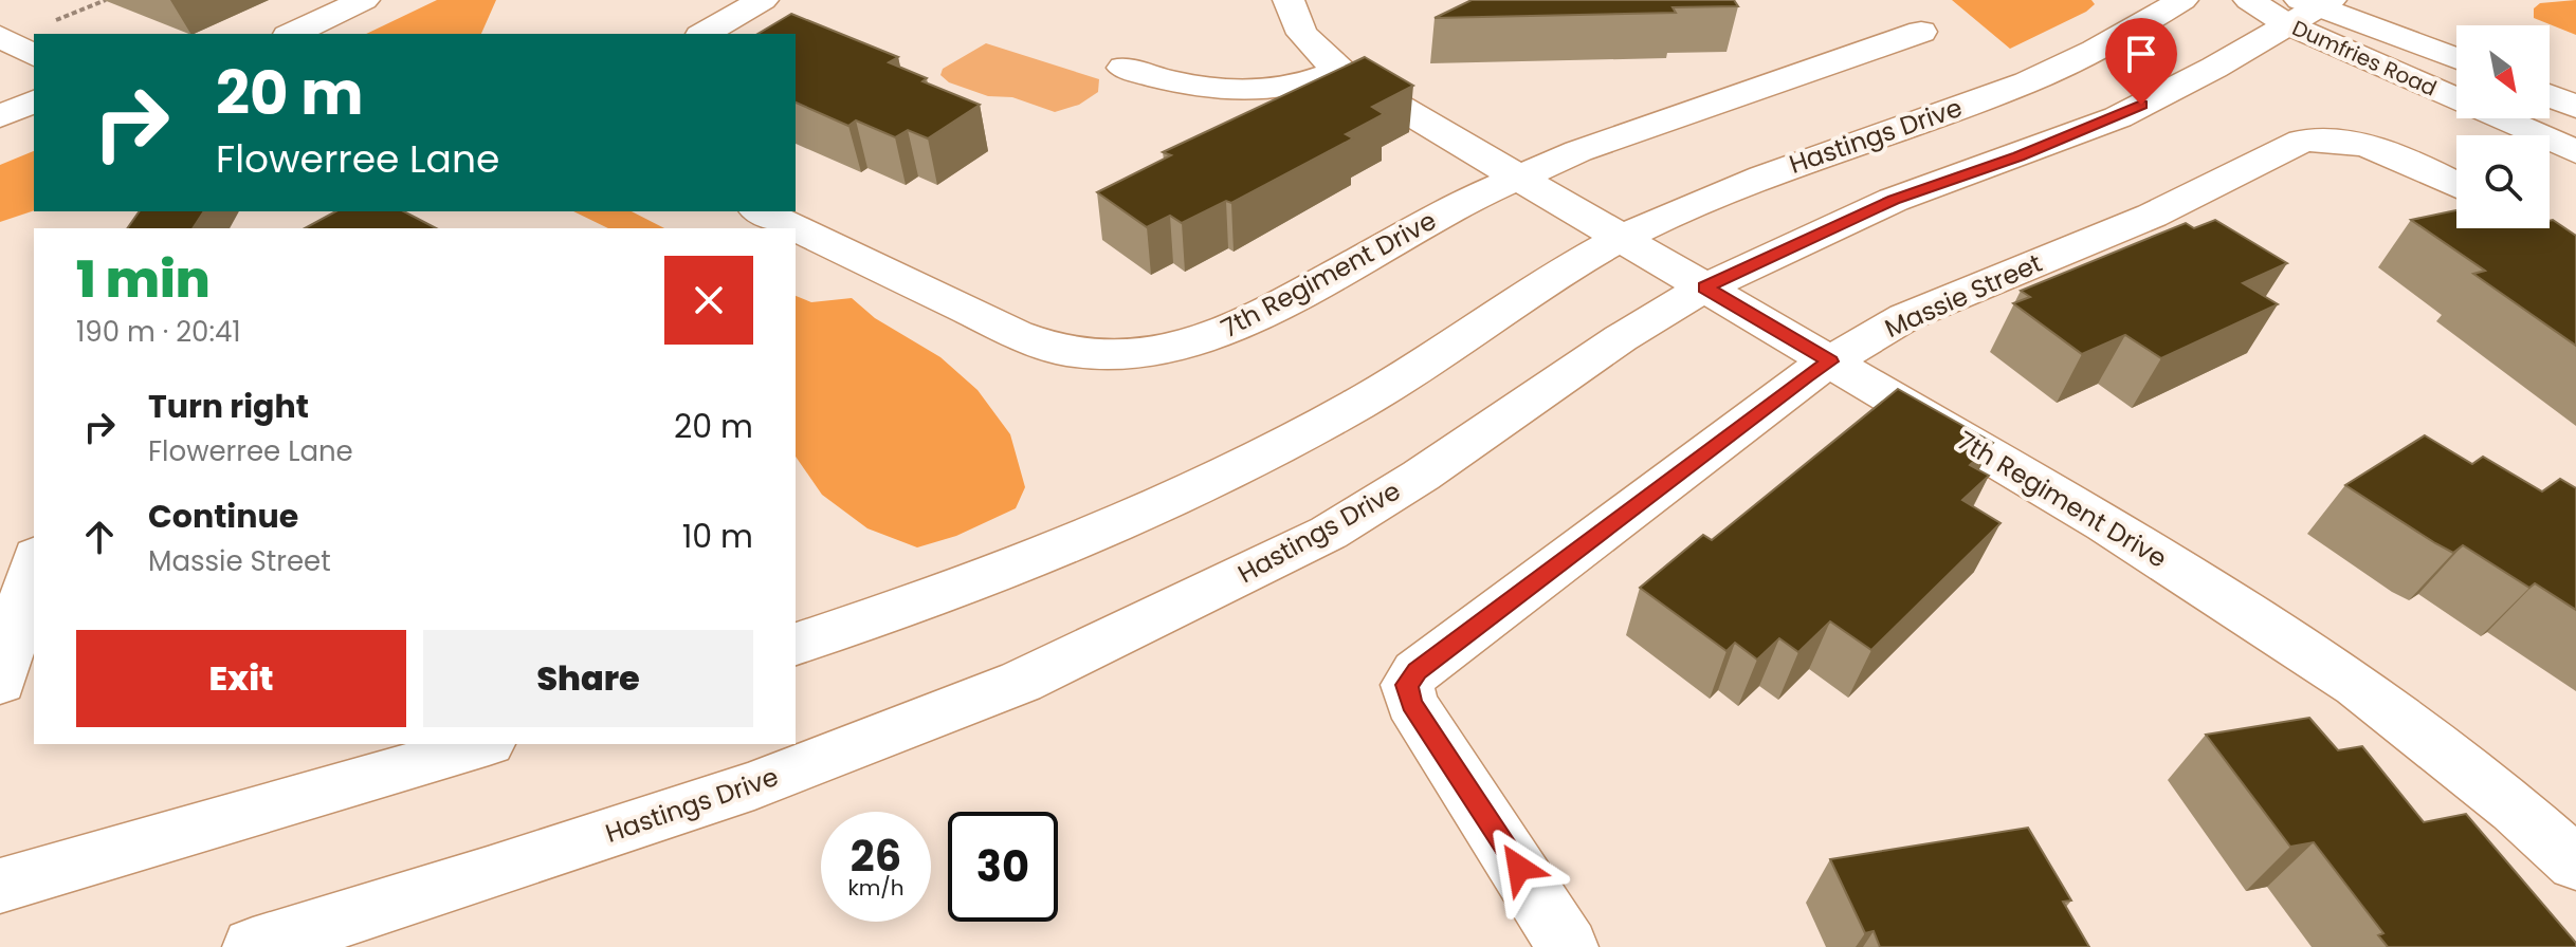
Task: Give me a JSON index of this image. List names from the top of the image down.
{
  "streets": {
    "street": [
      "Dumfries Road",
      "Hastings Drive",
      "7th Regiment Drive",
      "Massie Street"
    ]
  },
  "crossings": [
    ["Dumfries Road", "Hastings Drive"],
    ["Hastings Drive", "7th Regiment Drive"],
    ["7th Regiment Drive", "Massie Street"]
  ],
  "north": "bottom right",
  "page": {
    "turn": ["20 m", "Flowerree Lane"],
    "heading": ["1 min", "190 m · 20:41"],
    "list": [
      {
        "name": "Turn right",
        "note": "Flowerree Lane",
        "value": "20 m"
      },
      {
        "name": "Continue",
        "note": "Massie Street",
        "value": "10 m"
      }
    ],
    "buttons": ["Exit", "Share"],
    "speed": "26 km/h",
    "limit": "30"
  }
}
